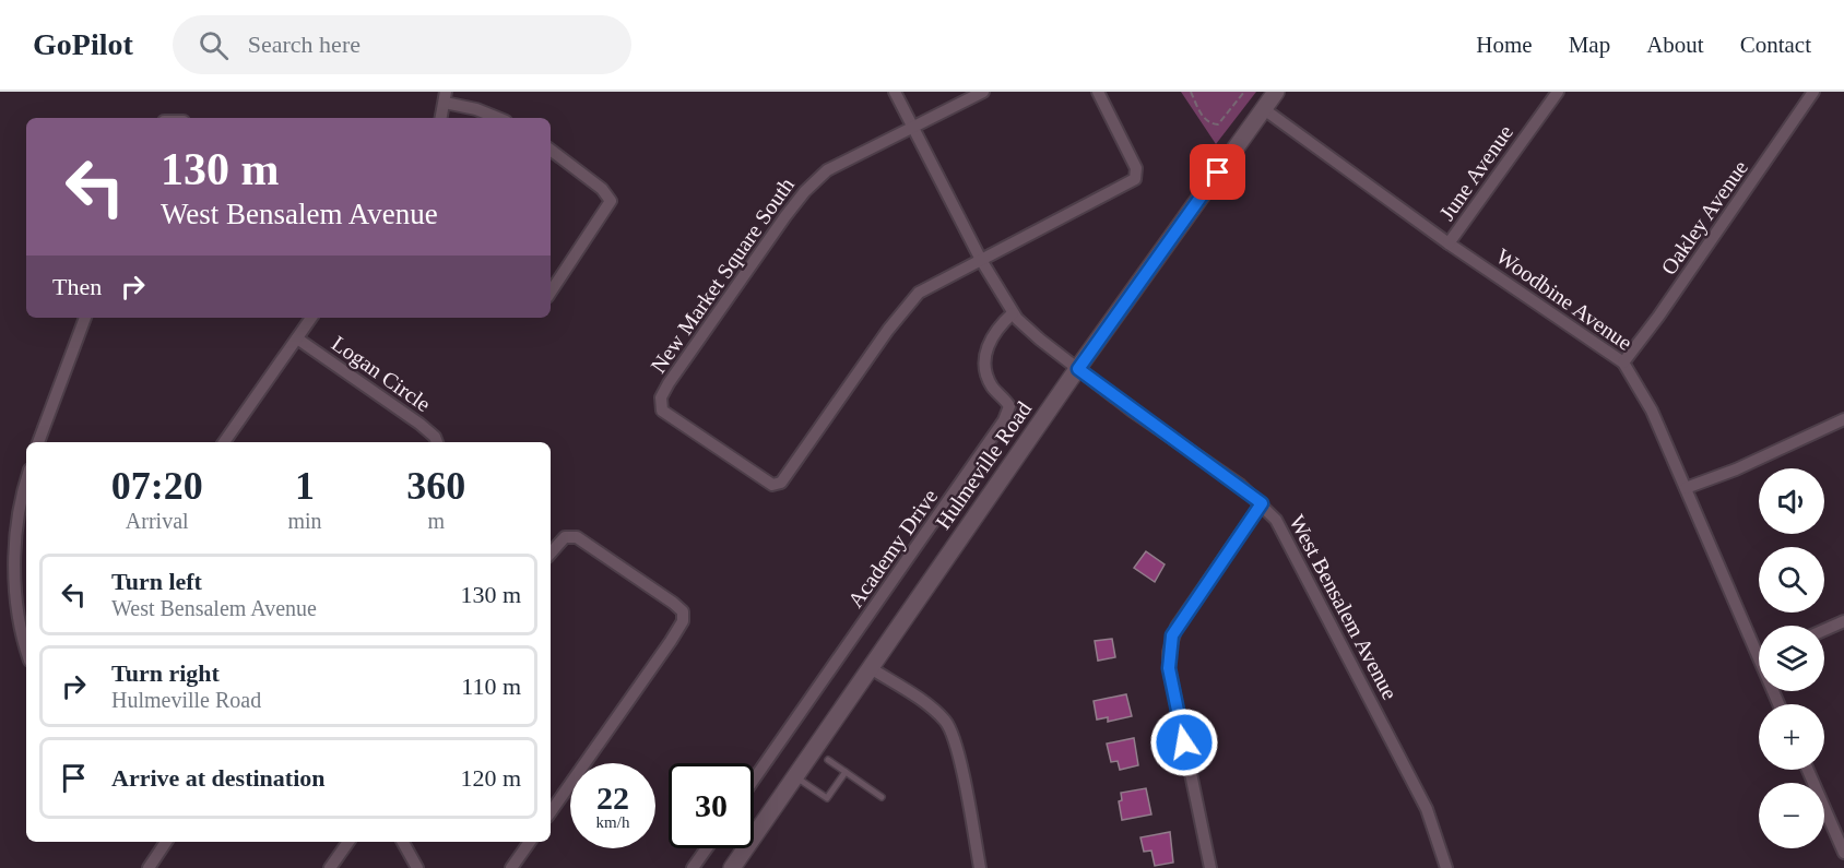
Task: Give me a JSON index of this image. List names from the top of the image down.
{
  "streets": {
    "main road": ["Hulmeville Road"],
    "street": [
      "June Avenue",
      "Oakley Avenue",
      "New Market Square South",
      "Woodbine Avenue",
      "Logan Circle",
      "Academy Drive",
      "West Bensalem Avenue"
    ]
  },
  "crossings": [
    ["June Avenue", "Woodbine Avenue"],
    ["Oakley Avenue", "Woodbine Avenue"],
    ["New Market Square South", "West Bensalem Avenue"],
    ["Woodbine Avenue", "Hulmeville Road"],
    ["Hulmeville Road", "West Bensalem Avenue"],
    ["Academy Drive", "West Bensalem Avenue"]
  ],
  "page": {
    "header": "GoPilot",
    "search": "Search here",
    "nav": [
      "Home",
      "Map",
      "About",
      "Contact"
    ],
    "turn": ["130 m", "West Bensalem Avenue"],
    "then": "Then",
    "eta": [
      "07:20",
      "Arrival",
      "1",
      "min",
      "360",
      "m"
    ],
    "map_buttons": ["+", "−"],
    "list": [
      {
        "name": "Turn left",
        "note": "West Bensalem Avenue",
        "value": "130 m"
      },
      {
        "name": "Turn right",
        "note": "Hulmeville Road",
        "value": "110 m"
      },
      {
        "name": "Arrive at destination",
        "value": "120 m"
      }
    ],
    "speed": "22 km/h",
    "limit": "30"
  }
}
